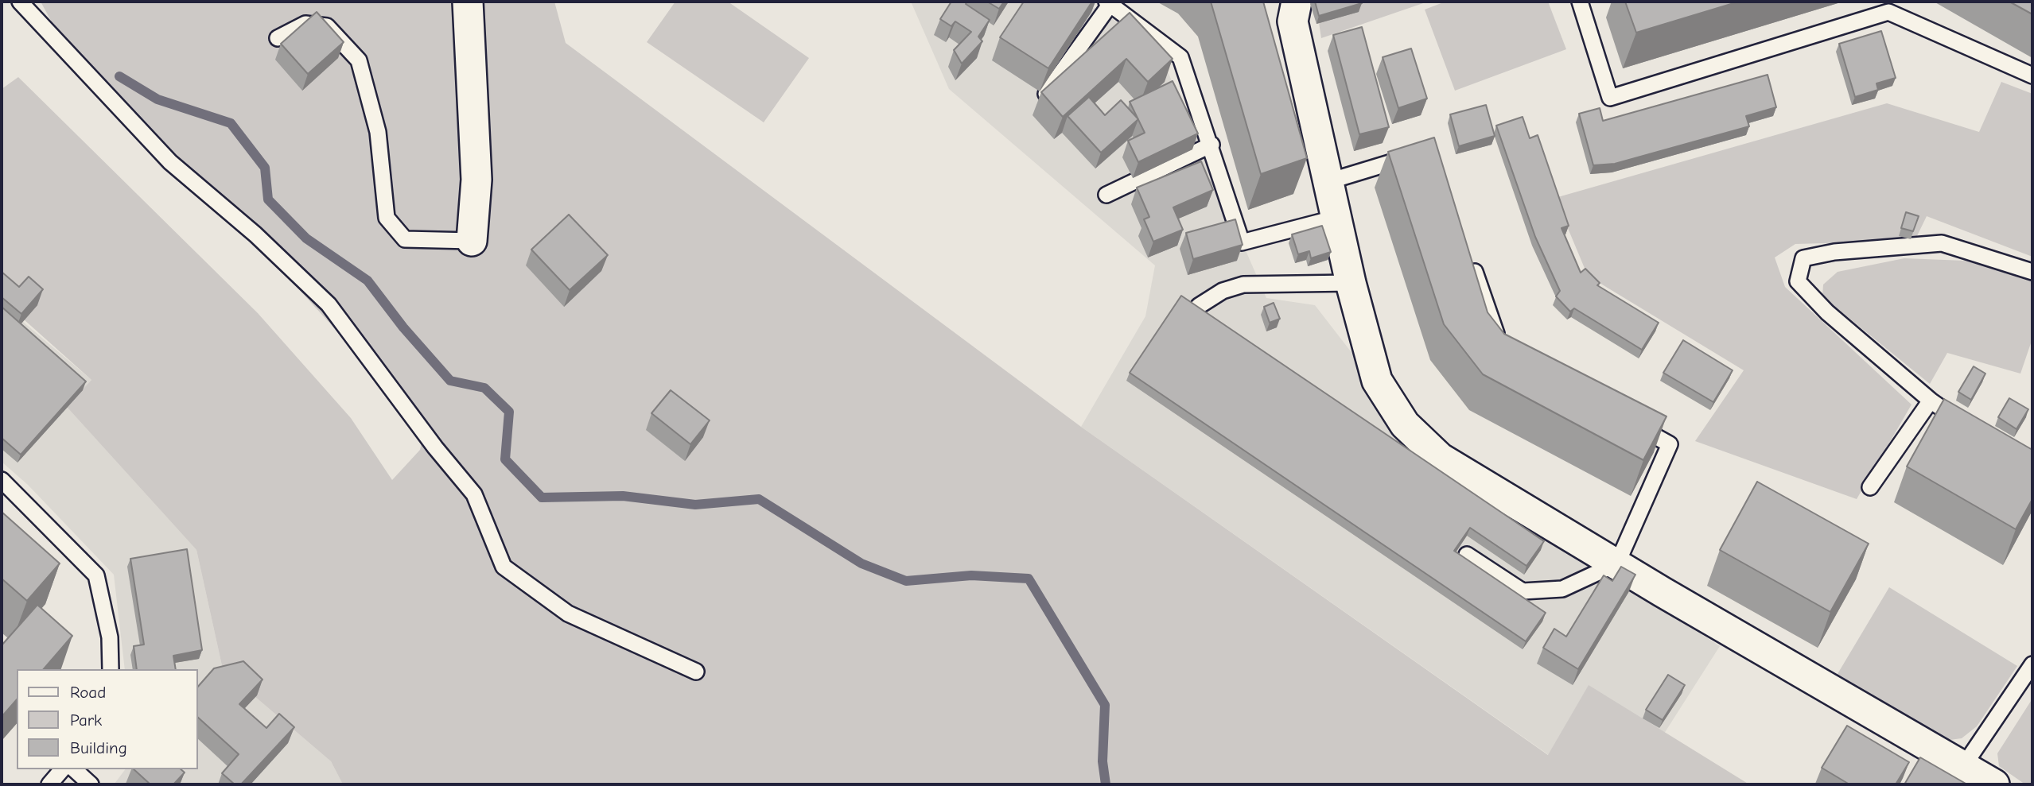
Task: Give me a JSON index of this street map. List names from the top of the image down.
{
  "legend": ["Road", "Park", "Building"]
}
